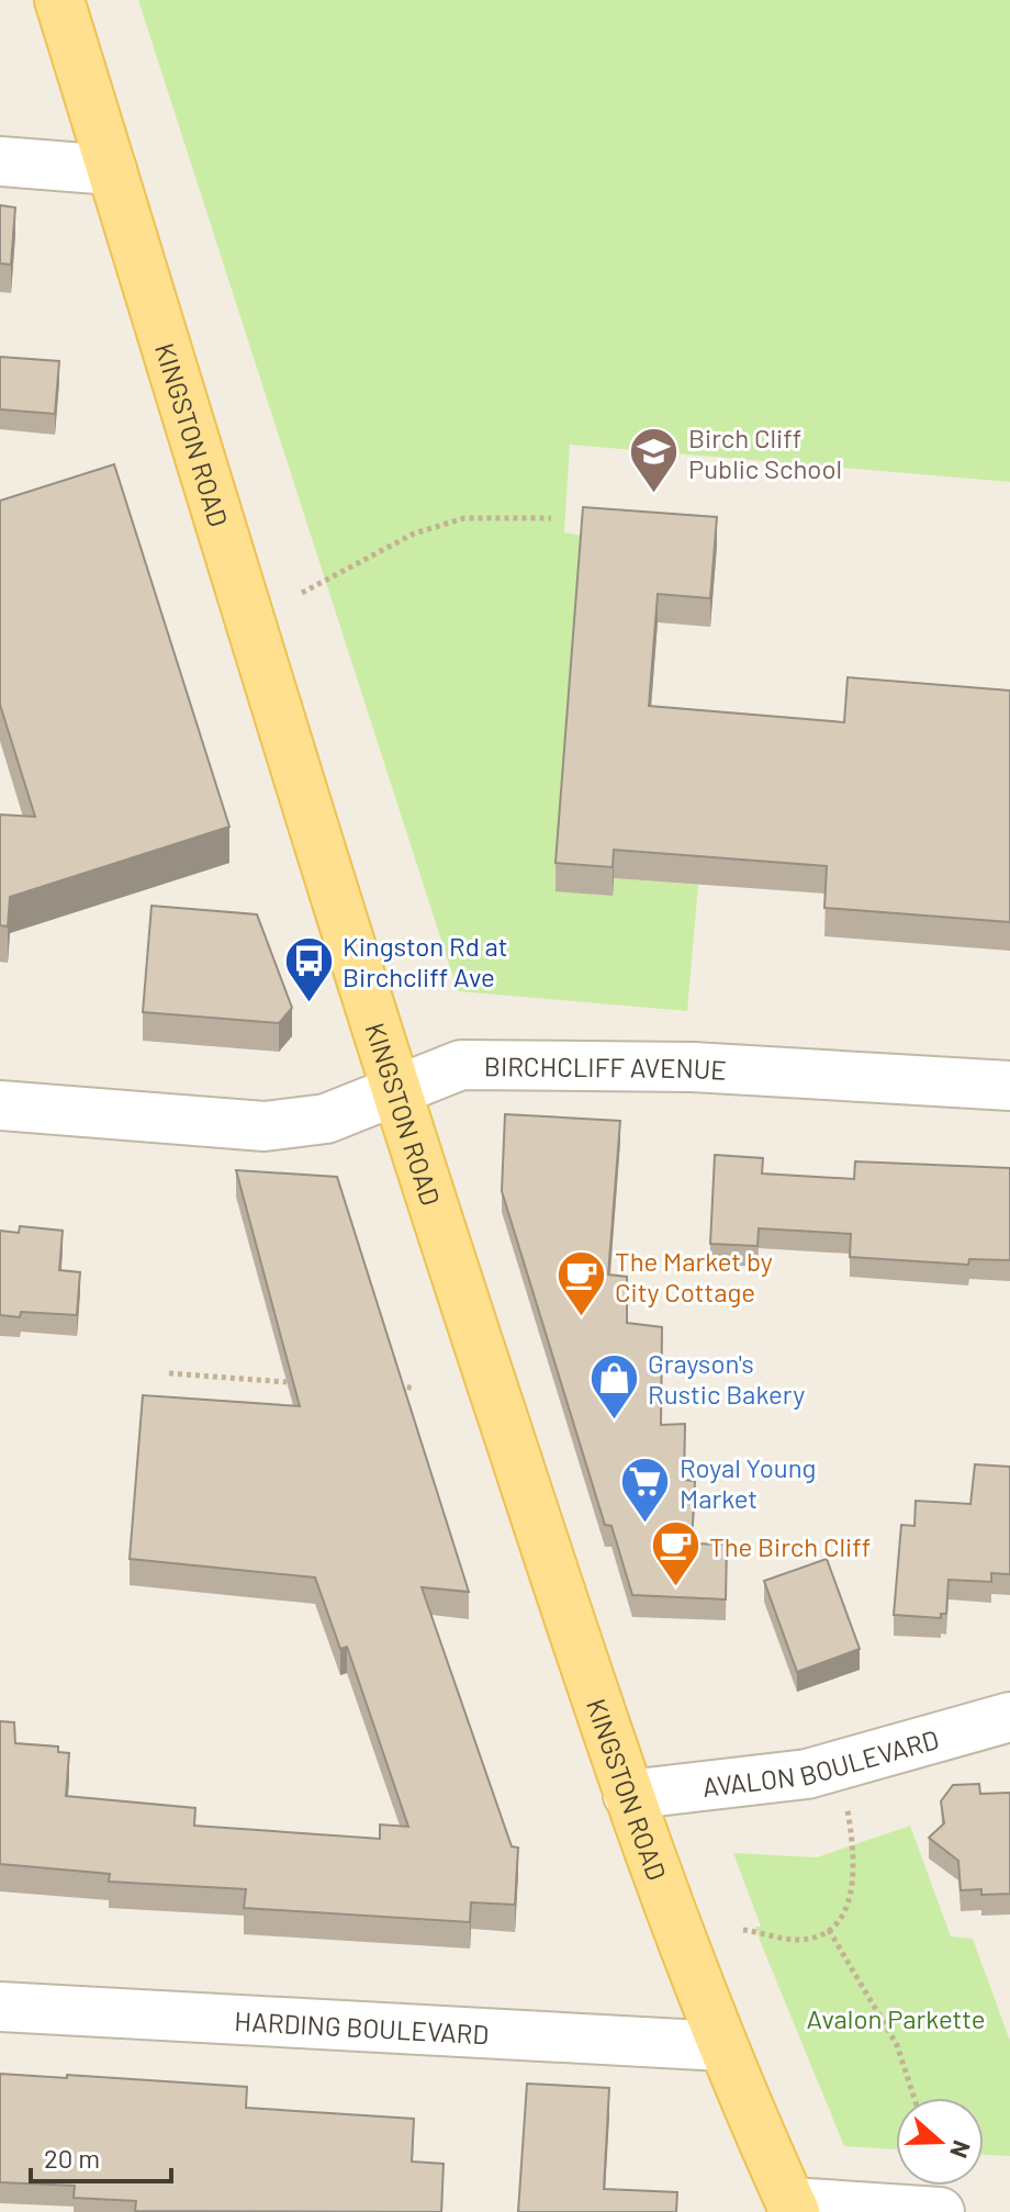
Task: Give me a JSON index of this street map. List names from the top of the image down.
{
  "streets": {
    "main road": ["KINGSTON ROAD"],
    "street": ["BIRCHCLIFF AVENUE", "AVALON BOULEVARD", "HARDING BOULEVARD"]
  },
  "crossings": [
    ["KINGSTON ROAD", "BIRCHCLIFF AVENUE"],
    ["KINGSTON ROAD", "AVALON BOULEVARD"],
    ["KINGSTON ROAD", "HARDING BOULEVARD"]
  ],
  "parks": ["Avalon Parkette"],
  "places": {
    "school or university": ["Birch Cliff Public School"],
    "bus stop": ["Kingston Rd at Birchcliff Ave"],
    "cafe": ["The Market by City Cottage", "The Birch Cliff"],
    "shop": ["Grayson's Rustic Bakery"],
    "supermarket": ["Royal Young Market"]
  },
  "scale_bar": "20 m",
  "north": "right"
}
